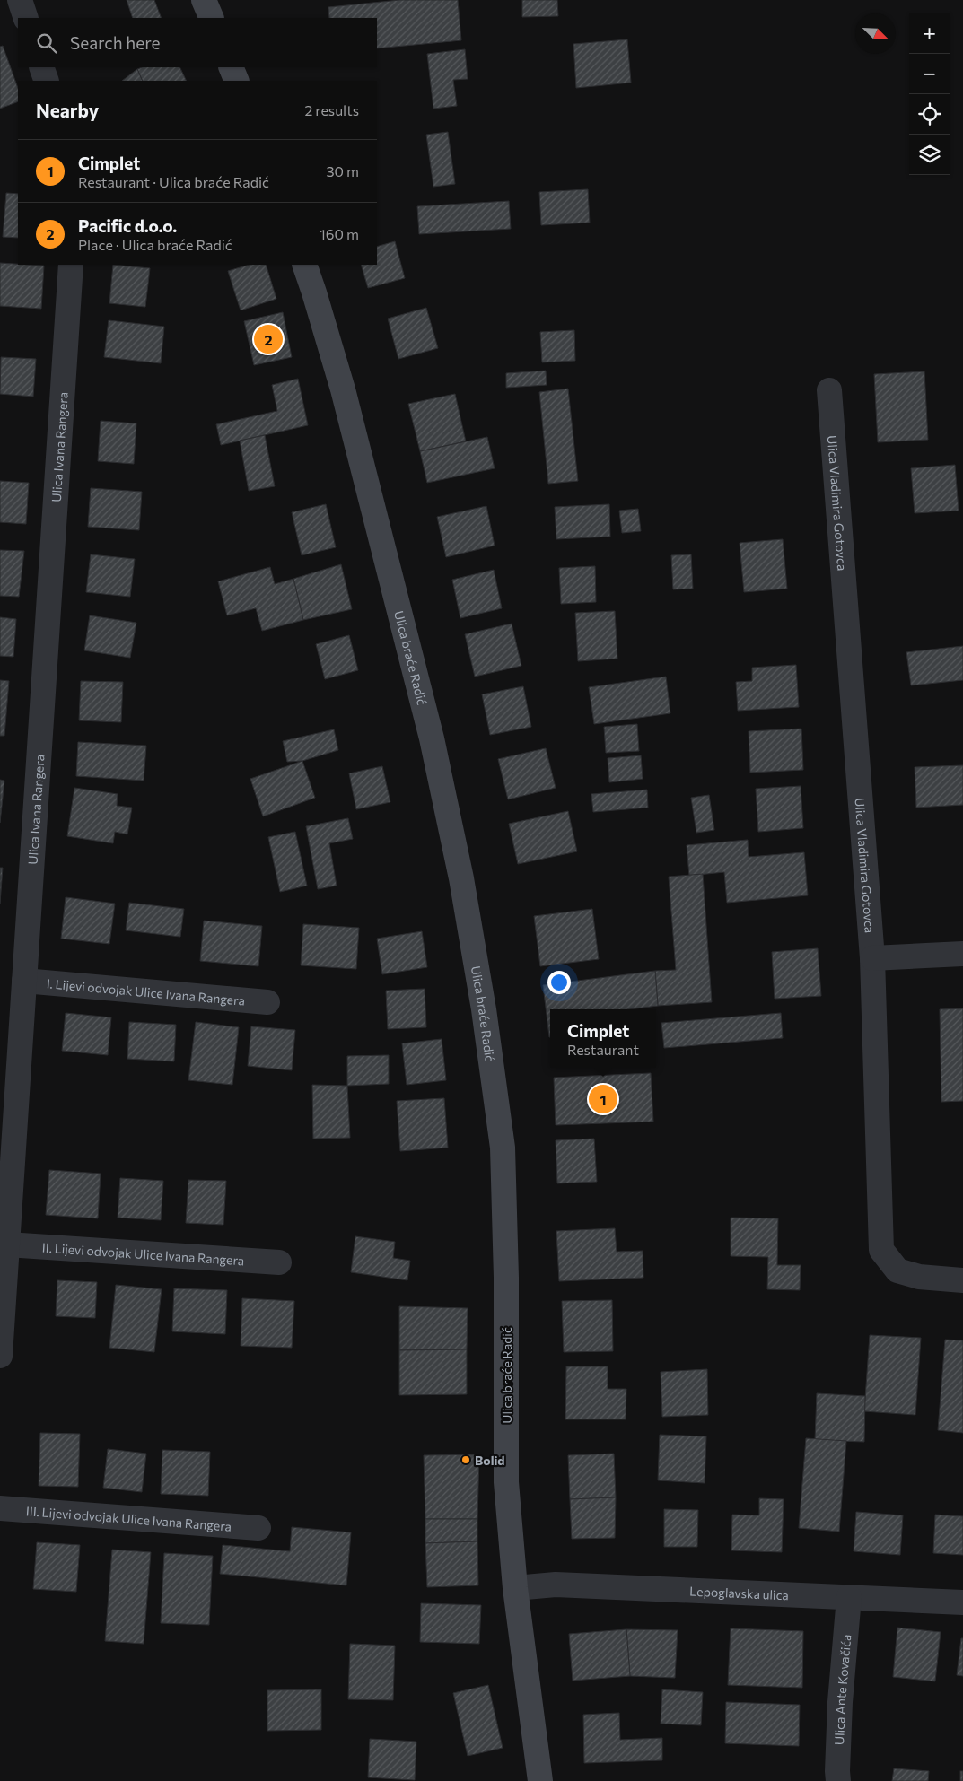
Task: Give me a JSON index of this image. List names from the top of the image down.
{
  "streets": {
    "main road": ["Ulica braće Radić"],
    "street": [
      "Ulica Ivana Rangera",
      "Ulica Vladimira Gotovca",
      "I. Lijevi odvojak Ulice Ivana Rangera",
      "II. Lijevi odvojak Ulice Ivana Rangera",
      "III. Lijevi odvojak Ulice Ivana Rangera",
      "Lepoglavska ulica",
      "Ulica Ante Kovačića"
    ]
  },
  "crossings": [
    ["Ulica Ivana Rangera", "I. Lijevi odvojak Ulice Ivana Rangera"],
    ["Ulica Ivana Rangera", "II. Lijevi odvojak Ulice Ivana Rangera"],
    ["Ulica braće Radić", "Lepoglavska ulica"],
    ["Lepoglavska ulica", "Ulica Ante Kovačića"]
  ],
  "places": ["Bolid"],
  "north": "bottom right",
  "page": {
    "map_buttons": ["+", "−"],
    "search": "Search here",
    "heading": ["Nearby", "2 results"],
    "list": [
      {
        "mark": "1",
        "name": "Cimplet",
        "note": "Restaurant · Ulica braće Radić",
        "value": "30 m"
      },
      {
        "mark": "2",
        "name": "Pacific d.o.o.",
        "note": "Place · Ulica braće Radić",
        "value": "160 m"
      }
    ],
    "pins": ["2", "1"],
    "popup": ["Cimplet", "Restaurant"]
  }
}
